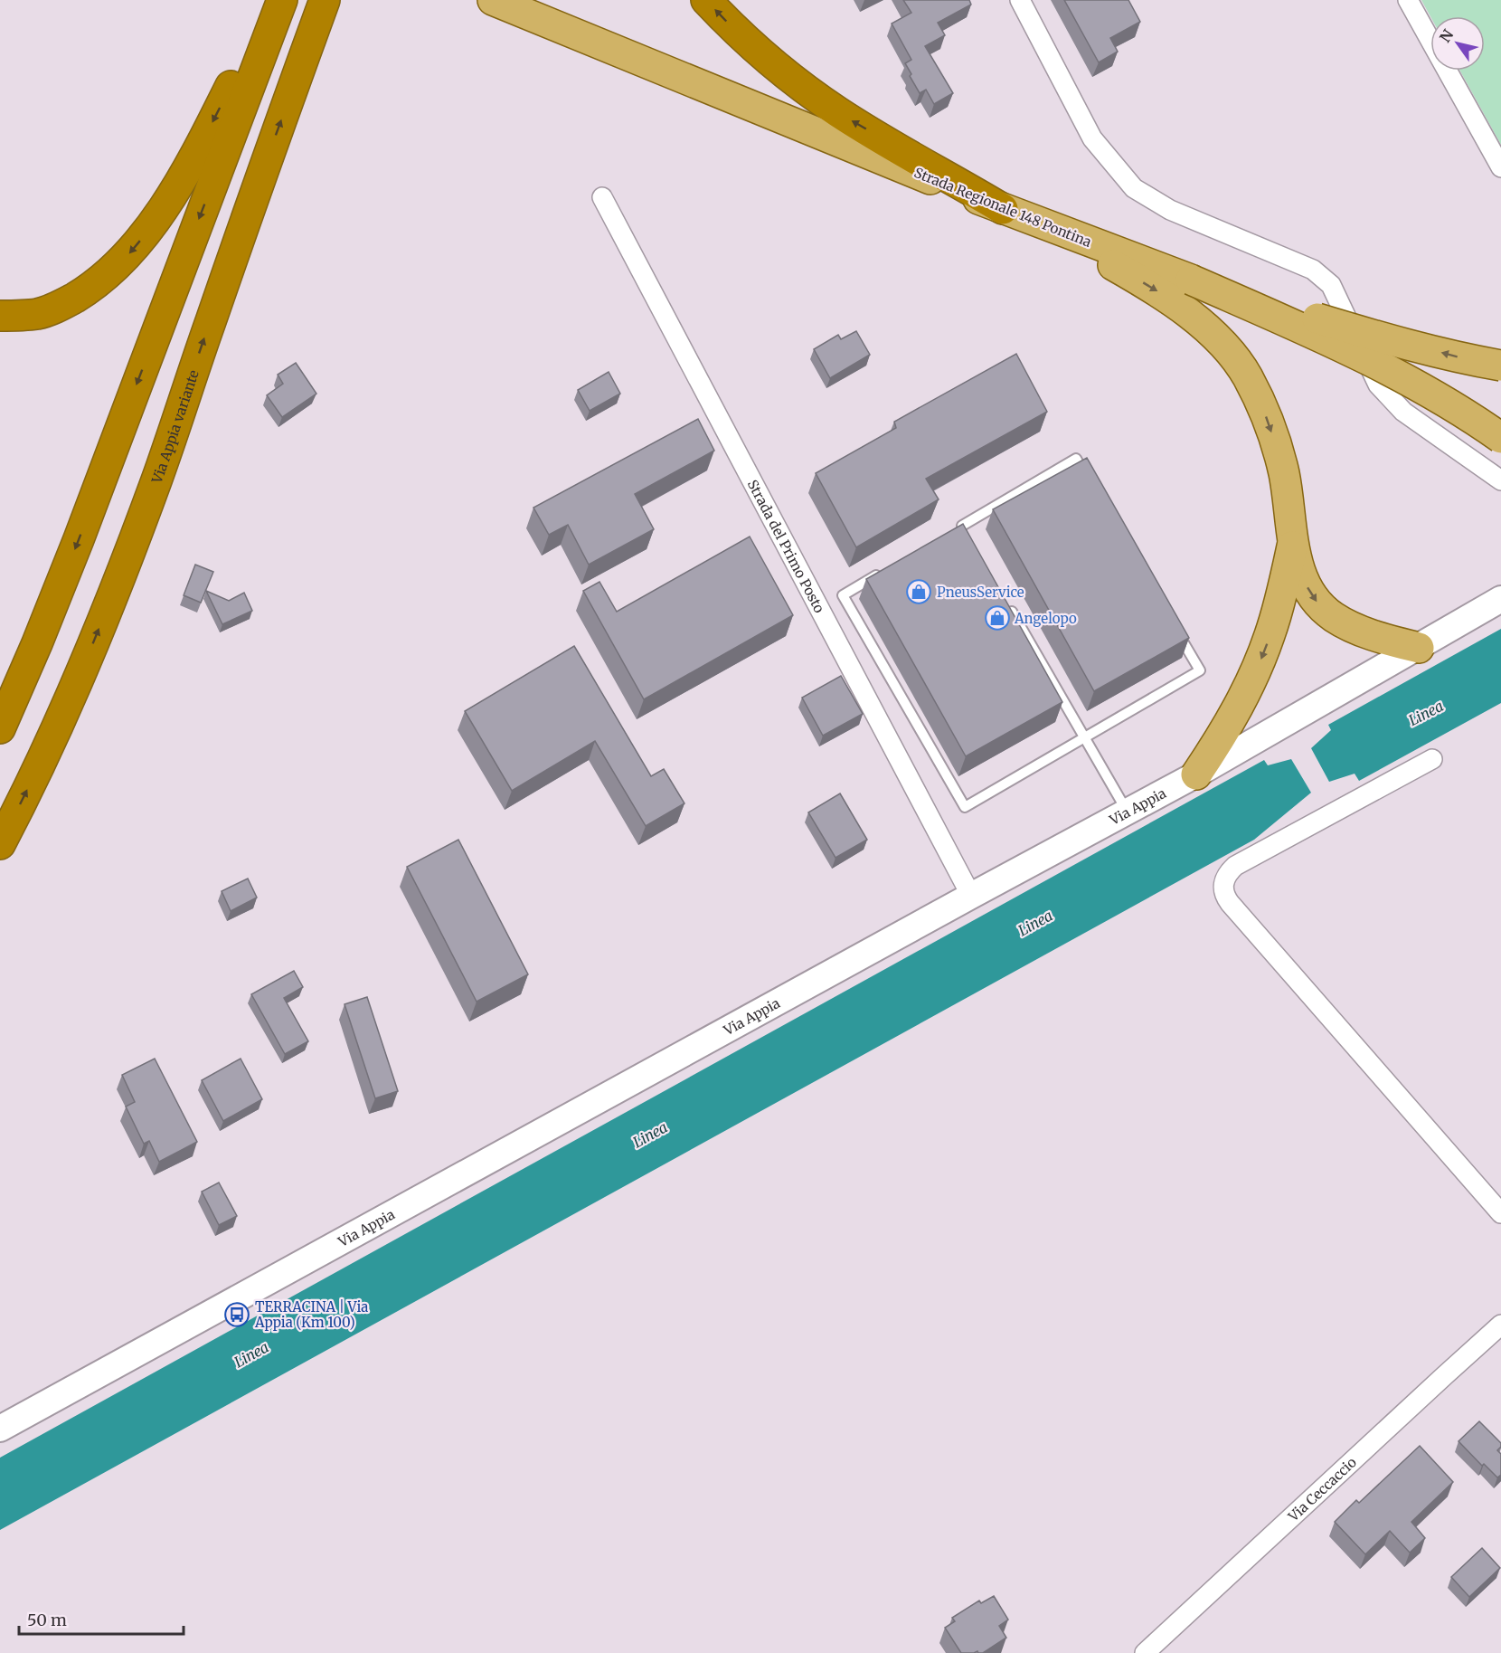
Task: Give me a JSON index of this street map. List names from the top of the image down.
{
  "streets": {
    "highway": ["Via Appia variante"],
    "main road": ["Strada Regionale 148 Pontina", "Via Appia"],
    "street": ["Strada del Primo Posto", "Via Ceccaccio"]
  },
  "crossings": [
    ["Strada del Primo Posto", "Via Appia"]
  ],
  "water": ["Linea"],
  "places": {
    "shop": ["PneusService", "Angelopo"],
    "bus stop": ["TERRACINA | Via Appia (Km 100)"]
  },
  "scale_bar": "50 m",
  "north": "top left"
}
